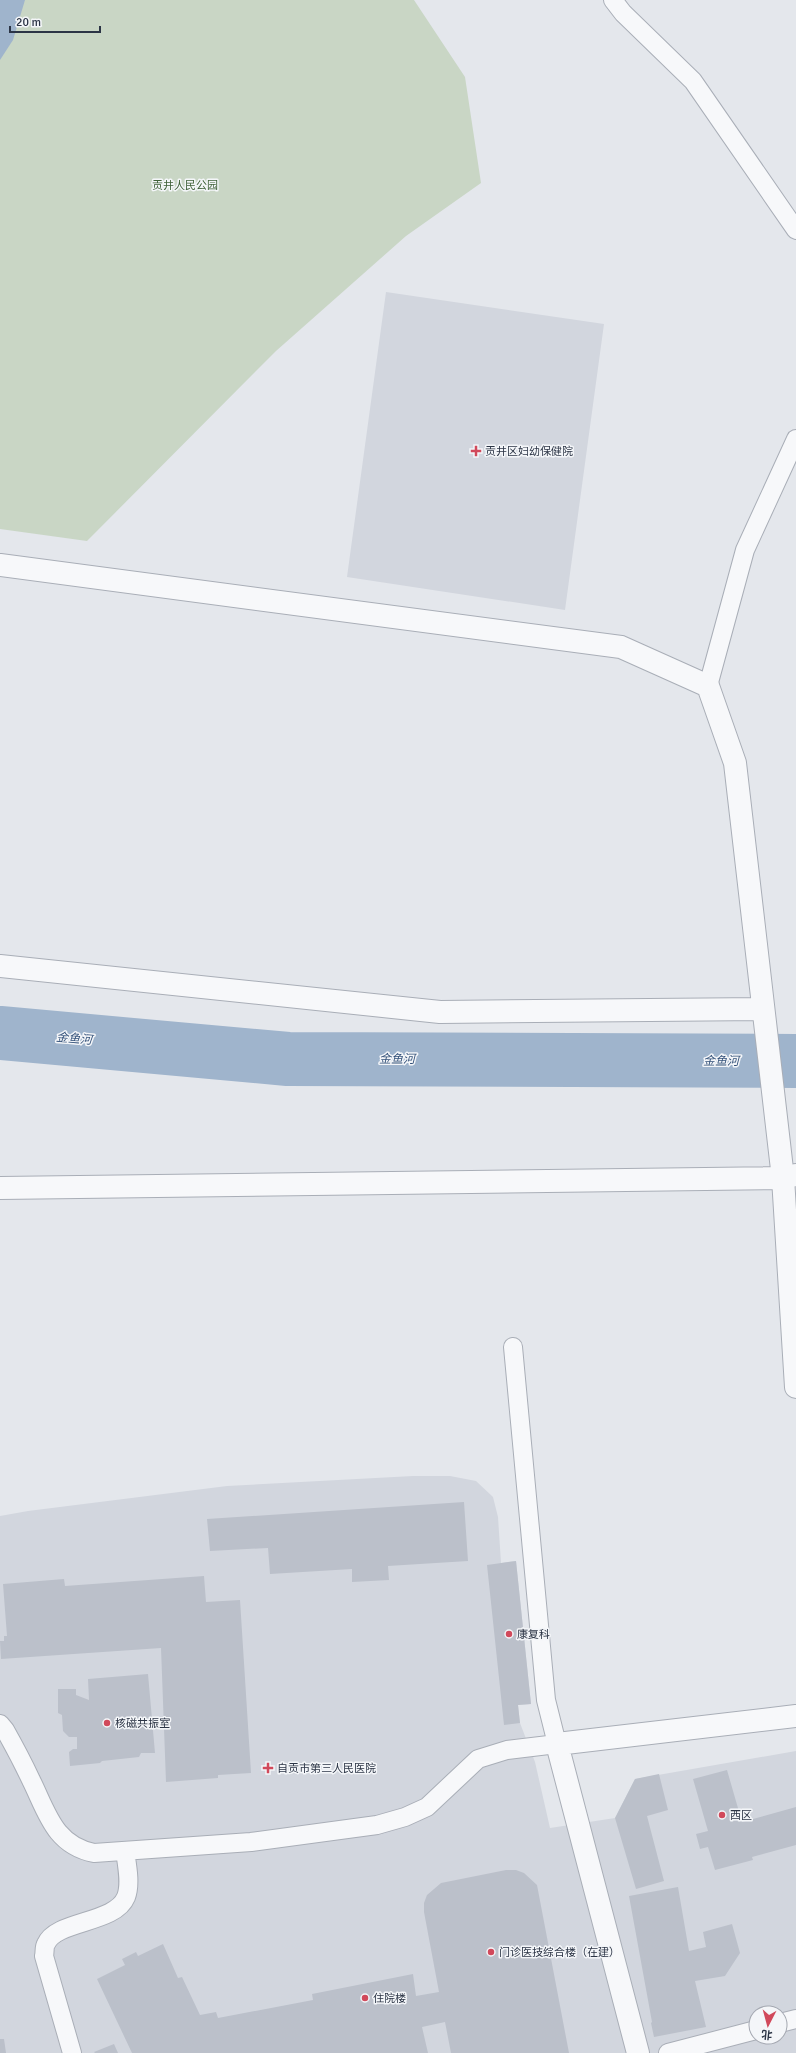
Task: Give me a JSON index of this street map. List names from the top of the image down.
{
  "water": ["金鱼河"],
  "parks": ["贡井人民公园"],
  "places": {
    "health": ["贡井区妇幼保健院", "自贡市第三人民医院"],
    "other": [
      "康复科",
      "核磁共振室",
      "西区",
      "门诊医技综合楼（在建）",
      "住院楼"
    ]
  },
  "scale_bar": "20 m",
  "north": "bottom"
}
